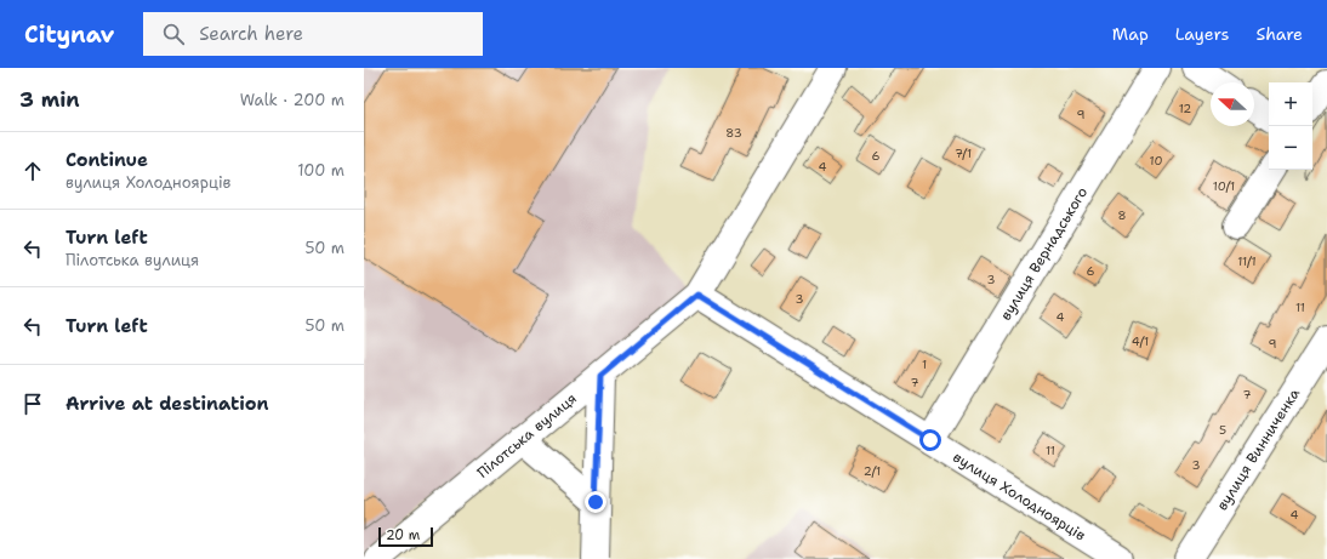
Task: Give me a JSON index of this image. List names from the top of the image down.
{
  "streets": {
    "street": [
      "вулиця Вернадського",
      "Пілотська вулиця",
      "вулиця Винниченка",
      "вулиця Холодноярців"
    ]
  },
  "crossings": [
    ["вулиця Вернадського", "вулиця Холодноярців"],
    ["Пілотська вулиця", "вулиця Холодноярців"]
  ],
  "house_numbers": [
    "12",
    "9",
    "83",
    "7/1",
    "6",
    "10",
    "4",
    "10/1",
    "8",
    "11/1",
    "6",
    "3",
    "3",
    "11",
    "4",
    "4/1",
    "9",
    "1",
    "7",
    "7",
    "5",
    "11",
    "3",
    "2/1",
    "4"
  ],
  "scale_bar": "20 m",
  "north": "left",
  "page": {
    "header": "Citynav",
    "search": "Search here",
    "nav": ["Map", "Layers", "Share"],
    "heading": ["3 min", "Walk · 200 m"],
    "map_buttons": ["+", "−"],
    "list": [
      ["Continue", "вулиця Холодноярців", "100 m"],
      ["Turn left", "Пілотська вулиця", "50 m"],
      ["Turn left", "50 m"],
      "Arrive at destination"
    ],
    "scale": "20 m"
  }
}
